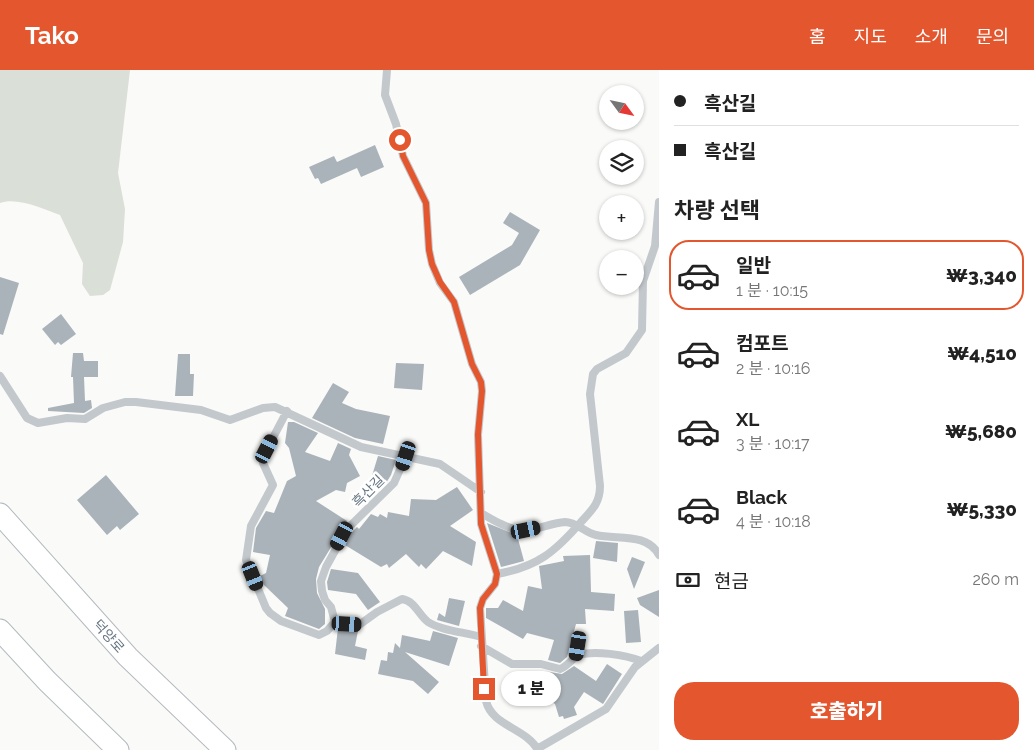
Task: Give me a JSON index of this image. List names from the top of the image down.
{
  "streets": {
    "main road": ["덕양로"],
    "lane": ["흑산길"]
  },
  "north": "bottom right",
  "page": {
    "header": "Tako",
    "nav": [
      "홈",
      "지도",
      "소개",
      "문의"
    ],
    "banner": ["흑산길", "흑산길"],
    "map_buttons": ["+", "−"],
    "heading": "차량 선택",
    "list": [
      {
        "name": "일반",
        "note": "1 분 · 10:15",
        "value": "₩3,340"
      },
      {
        "name": "컴포트",
        "note": "2 분 · 10:16",
        "value": "₩4,510"
      },
      {
        "name": "XL",
        "note": "3 분 · 10:17",
        "value": "₩5,680"
      },
      {
        "name": "Black",
        "note": "4 분 · 10:18",
        "value": "₩5,330"
      }
    ],
    "pay": ["현금", "260 m"],
    "bubble": "1 분",
    "buttons": "호출하기"
  }
}
